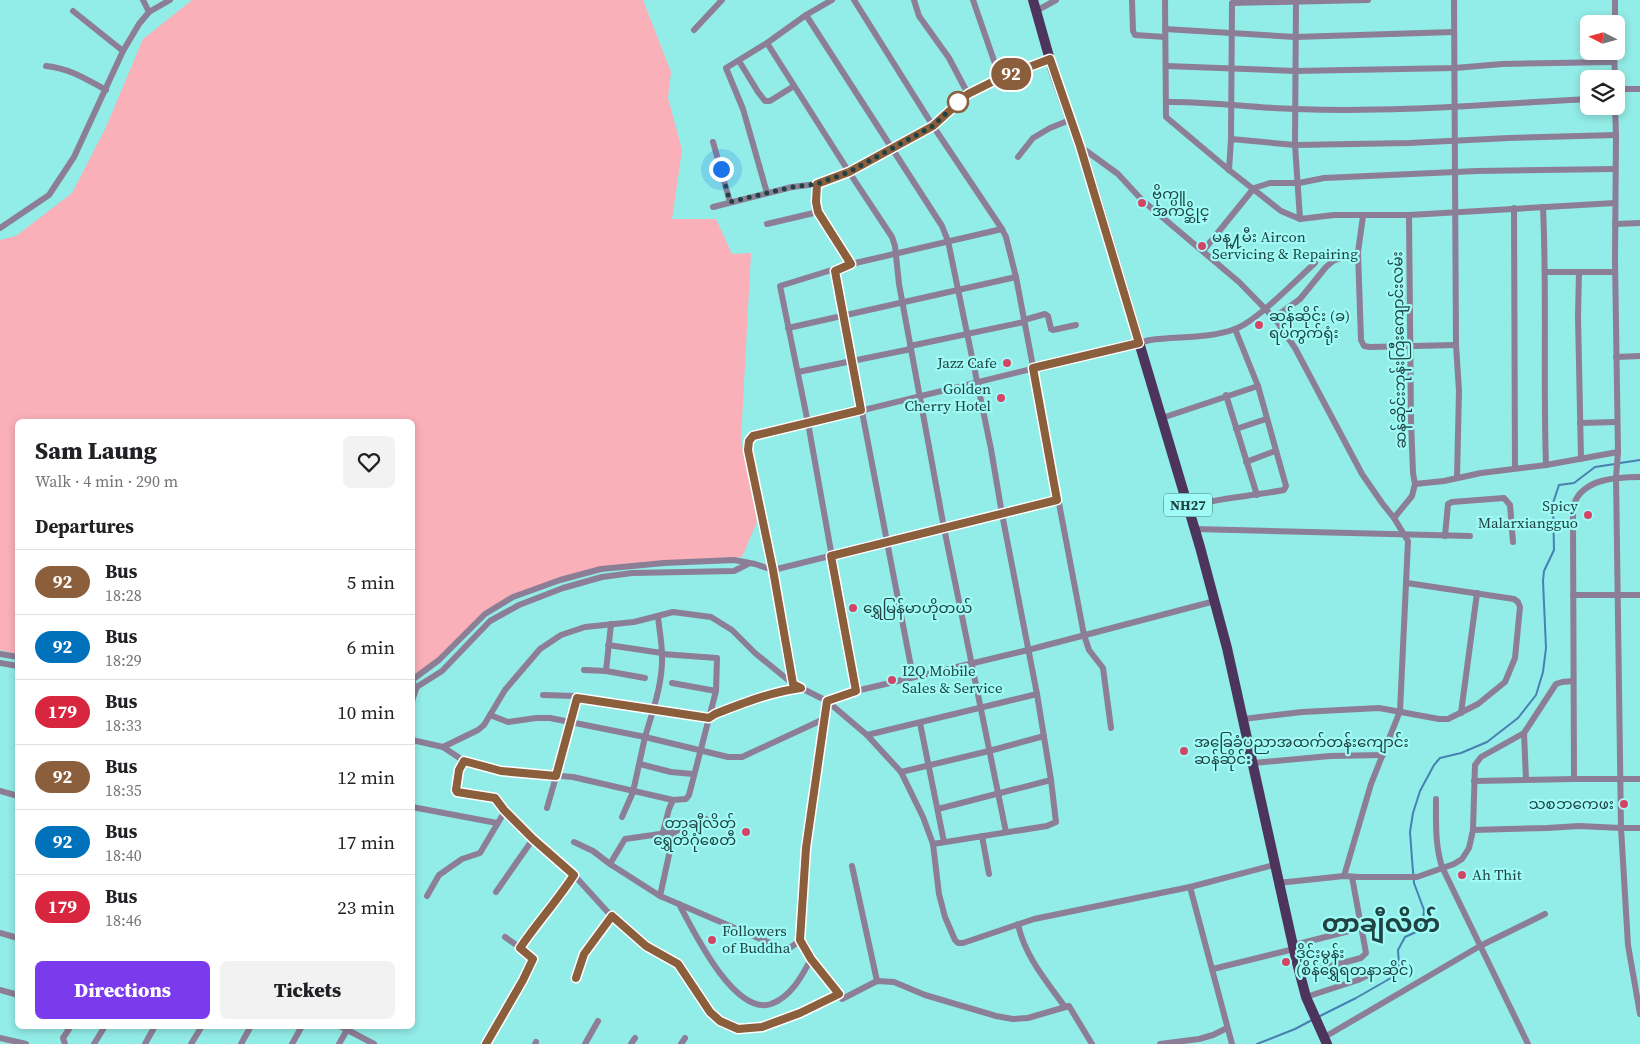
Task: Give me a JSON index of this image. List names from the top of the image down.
{
  "streets": {
    "main road": ["NH27"],
    "street": ["ဆန်ဆိုင်းဘုန်းကြီးကျောင်းလမ်း"]
  },
  "districts": ["တာချီလိတ်"],
  "places": [
    "ဗိုက္ပူ အကင္ဆိုင္",
    "မန္႔မီး Aircon Servicing & Repairing",
    "ဆန်ဆိုင်း (ခ) ရပ်ကွက်ရုံး",
    "Jazz Cafe",
    "Golden Cherry Hotel",
    "Spicy Malarxiangguo",
    "ရွှေမြန်မာဟိုတယ်",
    "I2Q Mobile Sales & Service",
    "အခြေခံပညာအထက်တန်းကျောင်း ဆန်ဆိုင်း",
    "သစၥာကေဖး",
    "တာချီလိတ် ရွှေတိဂုံစေတီ",
    "Ah Thit",
    "Followers of Buddha",
    "ဒိုင်းမွန်း (စိန်ရွှေရတနာဆိုင်)"
  ],
  "lines": ["bus line 92"],
  "north": "left",
  "page": {
    "on_map": "92",
    "heading": [
      ["Sam Laung", "Walk · 4 min · 290 m"],
      "Departures"
    ],
    "list": [
      {
        "mark": "92",
        "name": "Bus",
        "note": "18:28",
        "value": "5 min"
      },
      {
        "mark": "92",
        "name": "Bus",
        "note": "18:29",
        "value": "6 min"
      },
      {
        "mark": "179",
        "name": "Bus",
        "note": "18:33",
        "value": "10 min"
      },
      {
        "mark": "92",
        "name": "Bus",
        "note": "18:35",
        "value": "12 min"
      },
      {
        "mark": "92",
        "name": "Bus",
        "note": "18:40",
        "value": "17 min"
      },
      {
        "mark": "179",
        "name": "Bus",
        "note": "18:46",
        "value": "23 min"
      }
    ],
    "buttons": ["Directions", "Tickets"]
  }
}
